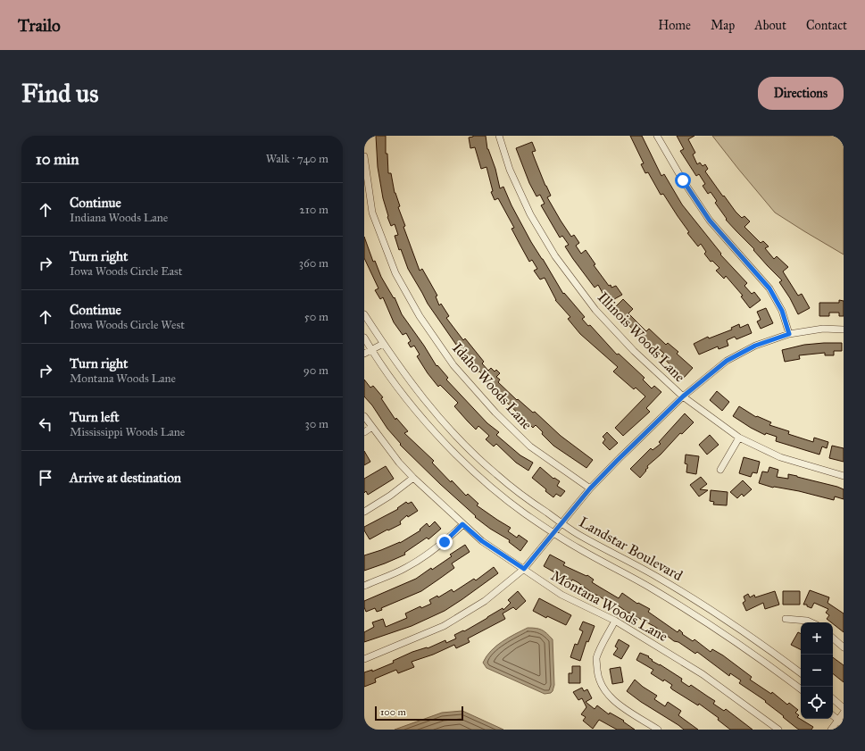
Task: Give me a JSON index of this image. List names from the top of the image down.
{
  "streets": {
    "street": [
      "Illinois Woods Lane",
      "Idaho Woods Lane",
      "Landstar Boulevard",
      "Montana Woods Lane"
    ]
  },
  "scale_bar": "100 m",
  "page": {
    "header": "Trailo",
    "nav": [
      "Home",
      "Map",
      "About",
      "Contact"
    ],
    "buttons": "Directions",
    "title": "Find us",
    "heading": ["10 min", "Walk · 740 m"],
    "list": [
      ["Continue", "Indiana Woods Lane", "210 m"],
      ["Turn right", "Iowa Woods Circle East", "360 m"],
      ["Continue", "Iowa Woods Circle West", "50 m"],
      ["Turn right", "Montana Woods Lane", "90 m"],
      ["Turn left", "Mississippi Woods Lane", "30 m"],
      "Arrive at destination"
    ],
    "map_buttons": ["+", "−"],
    "scale": "100 m"
  }
}
